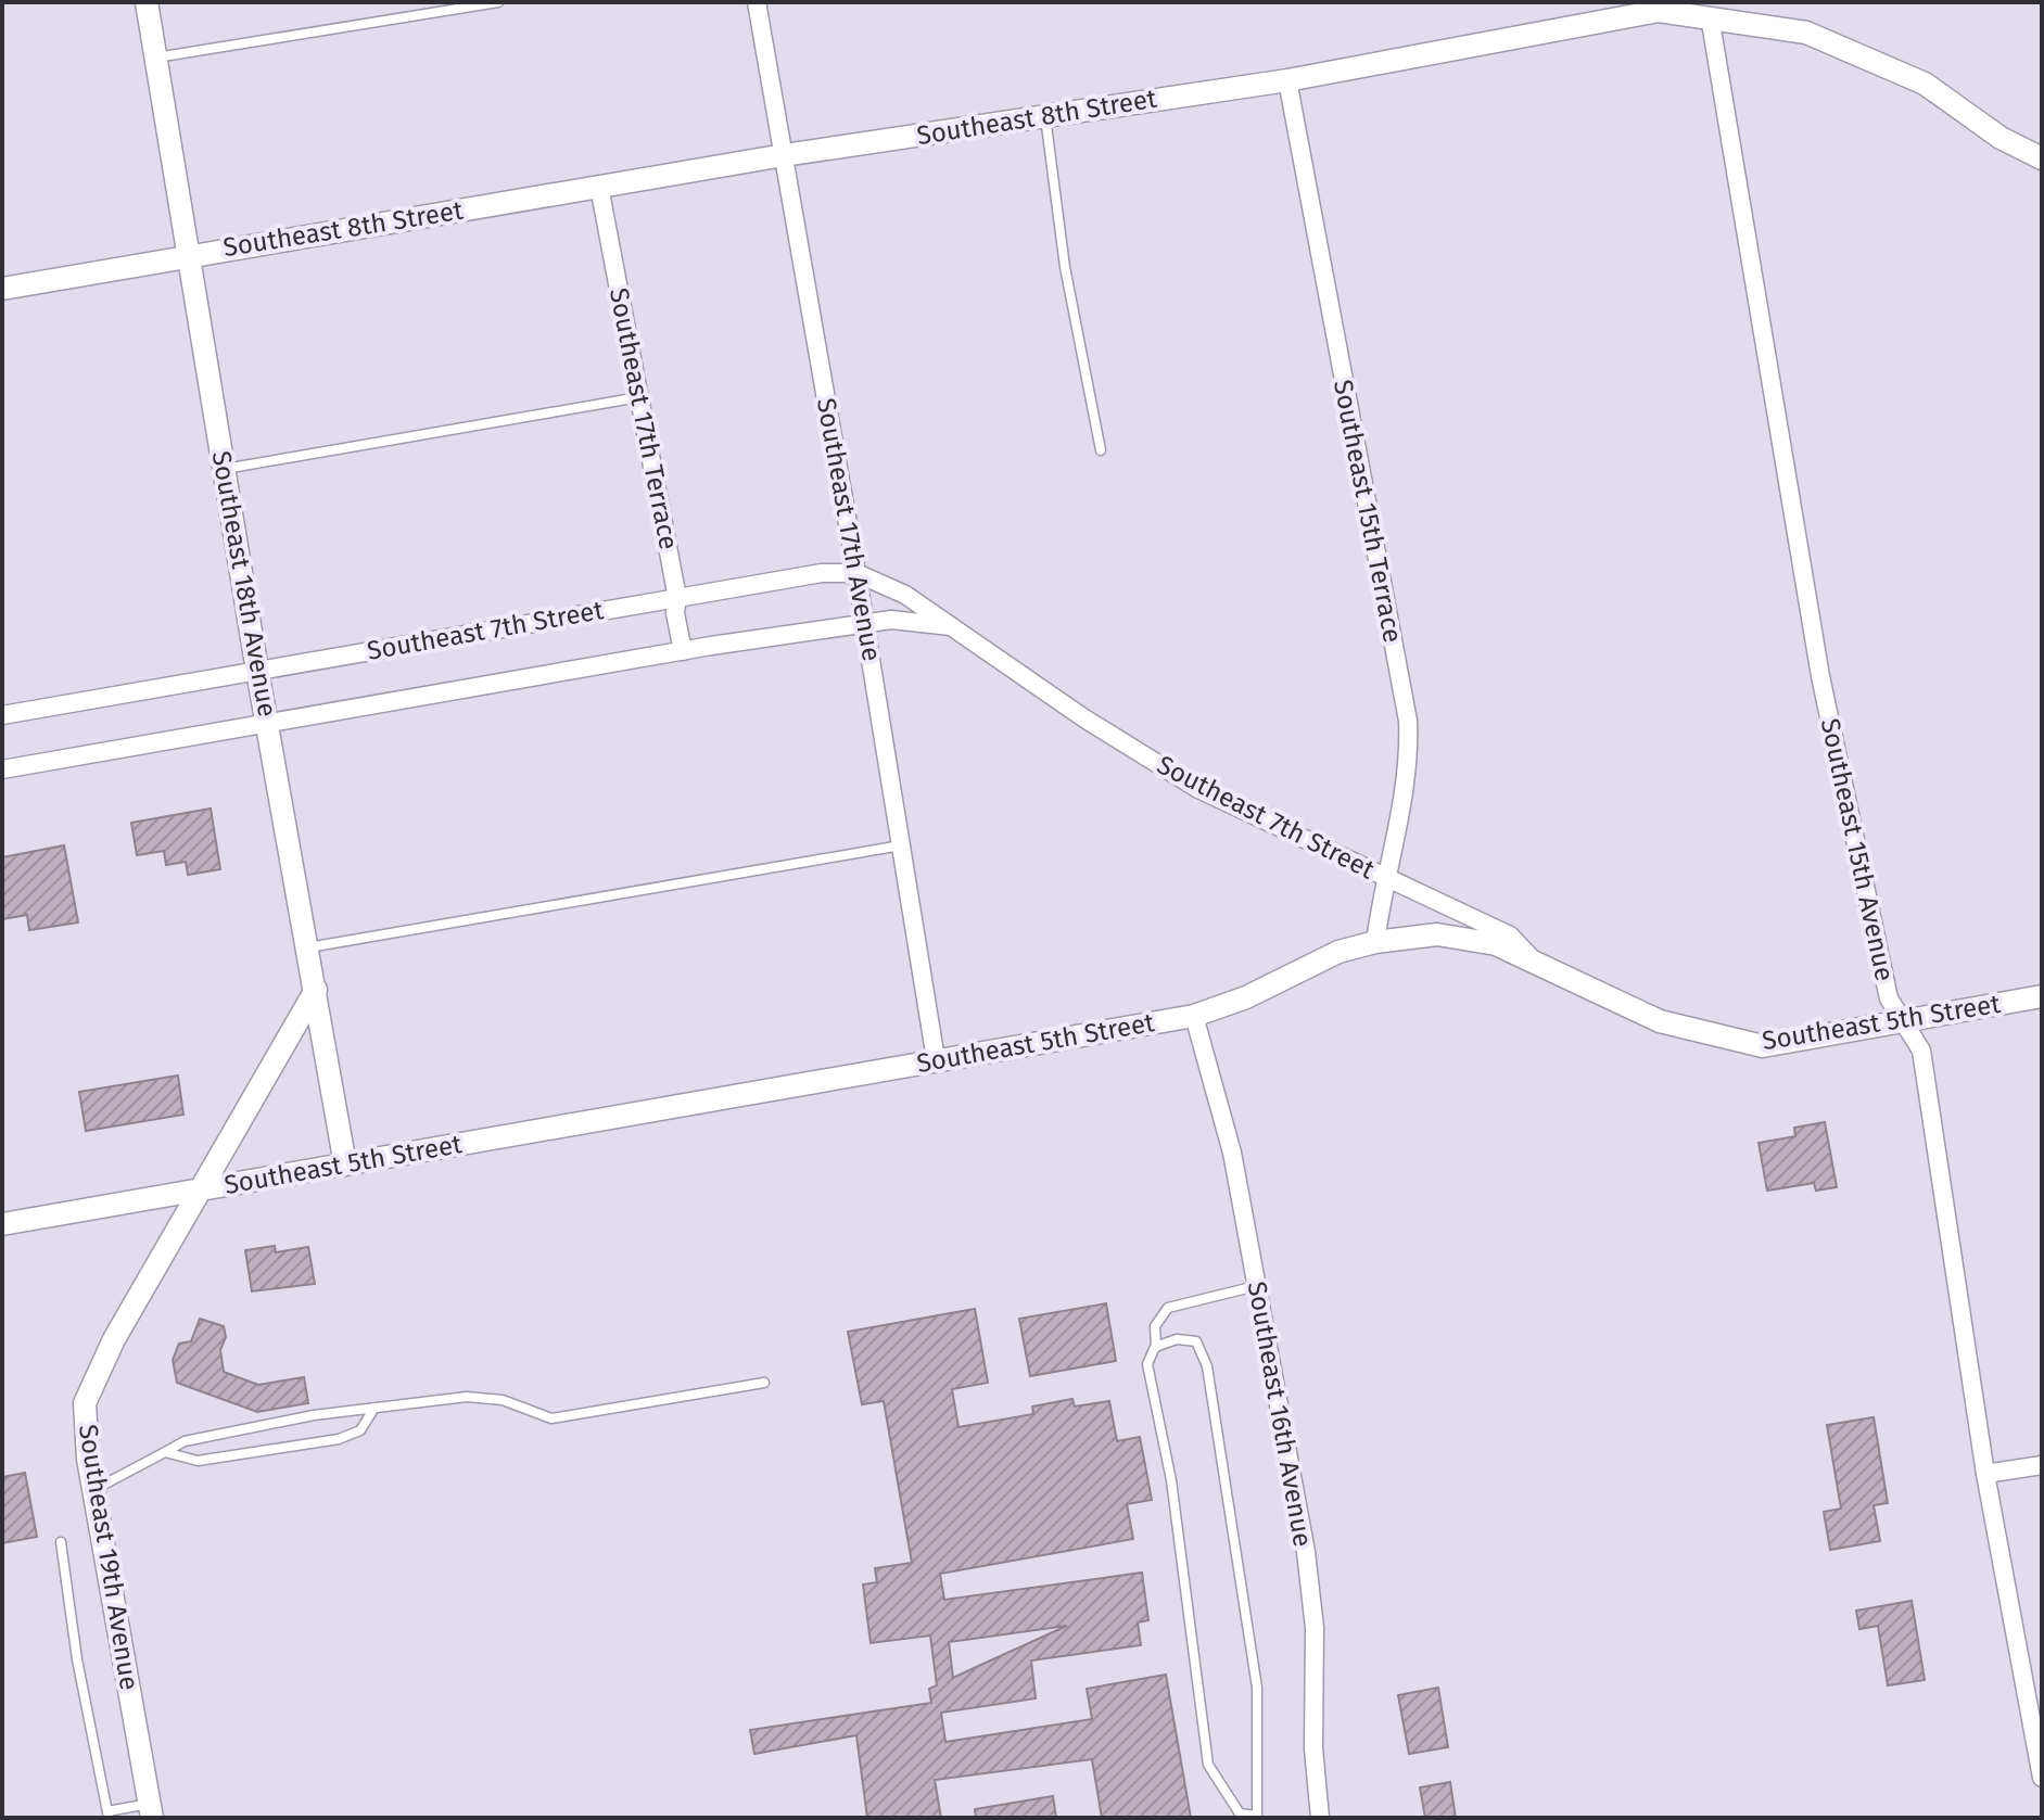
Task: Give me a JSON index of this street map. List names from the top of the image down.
{
  "streets": {
    "street": [
      "Southeast 8th Street",
      "Southeast 17th Terrace",
      "Southeast 15th Terrace",
      "Southeast 17th Avenue",
      "Southeast 18th Avenue",
      "Southeast 7th Street",
      "Southeast 15th Avenue",
      "Southeast 5th Street",
      "Southeast 16th Avenue",
      "Southeast 19th Avenue"
    ]
  },
  "crossings": [
    ["Southeast 8th Street", "Southeast 17th Terrace"],
    ["Southeast 8th Street", "Southeast 15th Terrace"],
    ["Southeast 8th Street", "Southeast 17th Avenue"],
    ["Southeast 8th Street", "Southeast 18th Avenue"],
    ["Southeast 8th Street", "Southeast 15th Avenue"],
    ["Southeast 17th Terrace", "Southeast 7th Street"],
    ["Southeast 15th Terrace", "Southeast 7th Street"],
    ["Southeast 15th Terrace", "Southeast 5th Street"],
    ["Southeast 17th Avenue", "Southeast 7th Street"],
    ["Southeast 17th Avenue", "Southeast 5th Street"],
    ["Southeast 18th Avenue", "Southeast 7th Street"],
    ["Southeast 18th Avenue", "Southeast 5th Street"],
    ["Southeast 18th Avenue", "Southeast 19th Avenue"],
    ["Southeast 7th Street", "Southeast 5th Street"],
    ["Southeast 15th Avenue", "Southeast 5th Street"],
    ["Southeast 5th Street", "Southeast 16th Avenue"],
    ["Southeast 5th Street", "Southeast 19th Avenue"]
  ]
}
